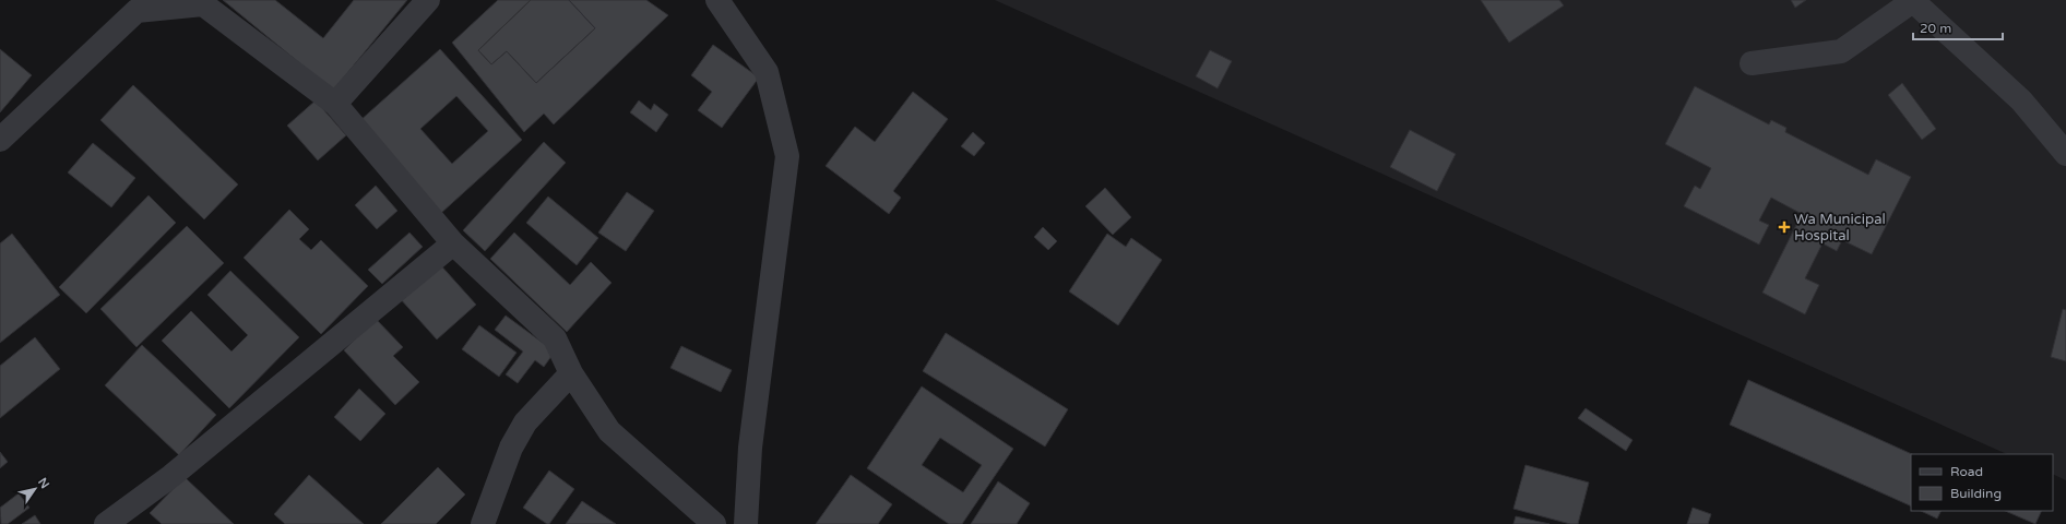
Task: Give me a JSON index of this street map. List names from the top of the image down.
{
  "places": {
    "health": ["Wa Municipal Hospital"]
  },
  "legend": ["Road", "Building"],
  "scale_bar": "20 m",
  "north": "top right"
}
